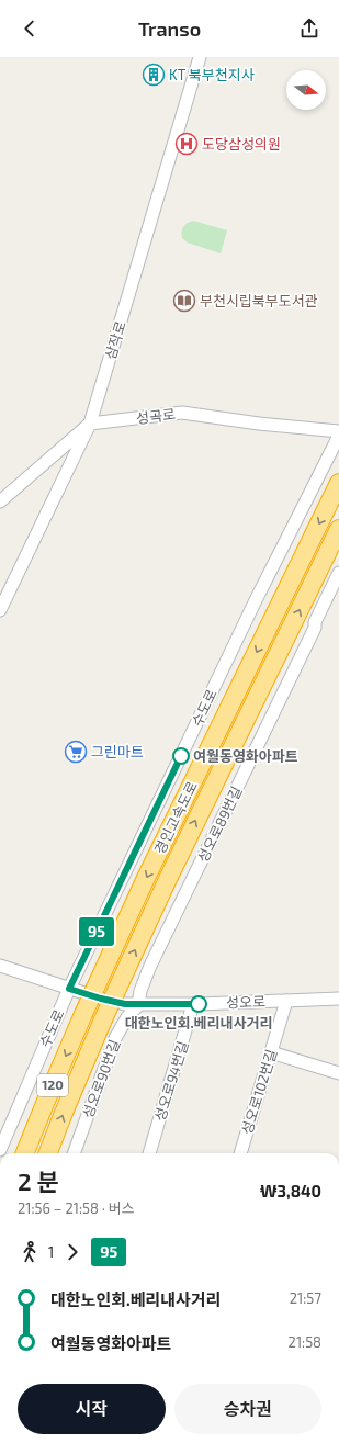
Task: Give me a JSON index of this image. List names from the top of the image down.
{
  "streets": {
    "highway": ["경인고속도로", "120"],
    "street": [
      "삼작로",
      "성곡로",
      "수도로",
      "성오로89번길",
      "성오로",
      "성오로90번길",
      "성오로94번길",
      "성오로102번길"
    ]
  },
  "crossings": [
    ["삼작로", "성곡로"],
    ["수도로", "성오로"],
    ["성오로89번길", "성오로"],
    ["성오로89번길", "성오로90번길"],
    ["성오로", "성오로90번길"],
    ["성오로", "성오로94번길"],
    ["성오로", "성오로102번길"]
  ],
  "places": {
    "building": ["KT 북부천지사"],
    "hospital": ["도당삼성의원"],
    "library": ["부천시립북부도서관"],
    "supermarket": ["그린마트"],
    "other": ["여월동영화아파트", "대한노인회.베리내사거리"]
  },
  "lines": ["bus line 95"],
  "north": "right",
  "page": {
    "header": "Transo",
    "on_map": "95",
    "heading": ["2 분", "21:56 – 21:58 · 버스", "₩3,840"],
    "legs": ["1", "95"],
    "list": [
      {
        "name": "대한노인회.베리내사거리",
        "value": "21:57"
      },
      {
        "name": "여월동영화아파트",
        "value": "21:58"
      }
    ],
    "buttons": ["시작", "승차권"]
  }
}
